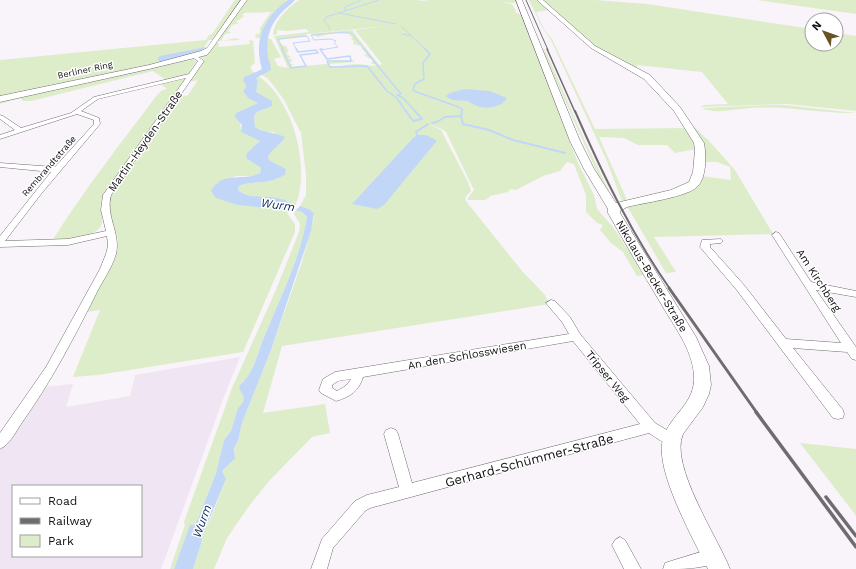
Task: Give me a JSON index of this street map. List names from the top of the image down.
{
  "streets": {
    "main road": ["Berliner Ring", "Nikolaus-Becker-Straße"],
    "street": [
      "Martin-Heyden-Straße",
      "Rembrandtstraße",
      "Am Kirchberg",
      "An den Schlosswiesen",
      "Tripser Weg",
      "Gerhard-Schümmer-Straße"
    ]
  },
  "crossings": [
    ["Berliner Ring", "Martin-Heyden-Straße"],
    ["Nikolaus-Becker-Straße", "Tripser Weg"],
    ["An den Schlosswiesen", "Tripser Weg"],
    ["Tripser Weg", "Gerhard-Schümmer-Straße"]
  ],
  "water": ["Wurm"],
  "legend": ["Road", "Railway", "Park"],
  "north": "top left"
}
